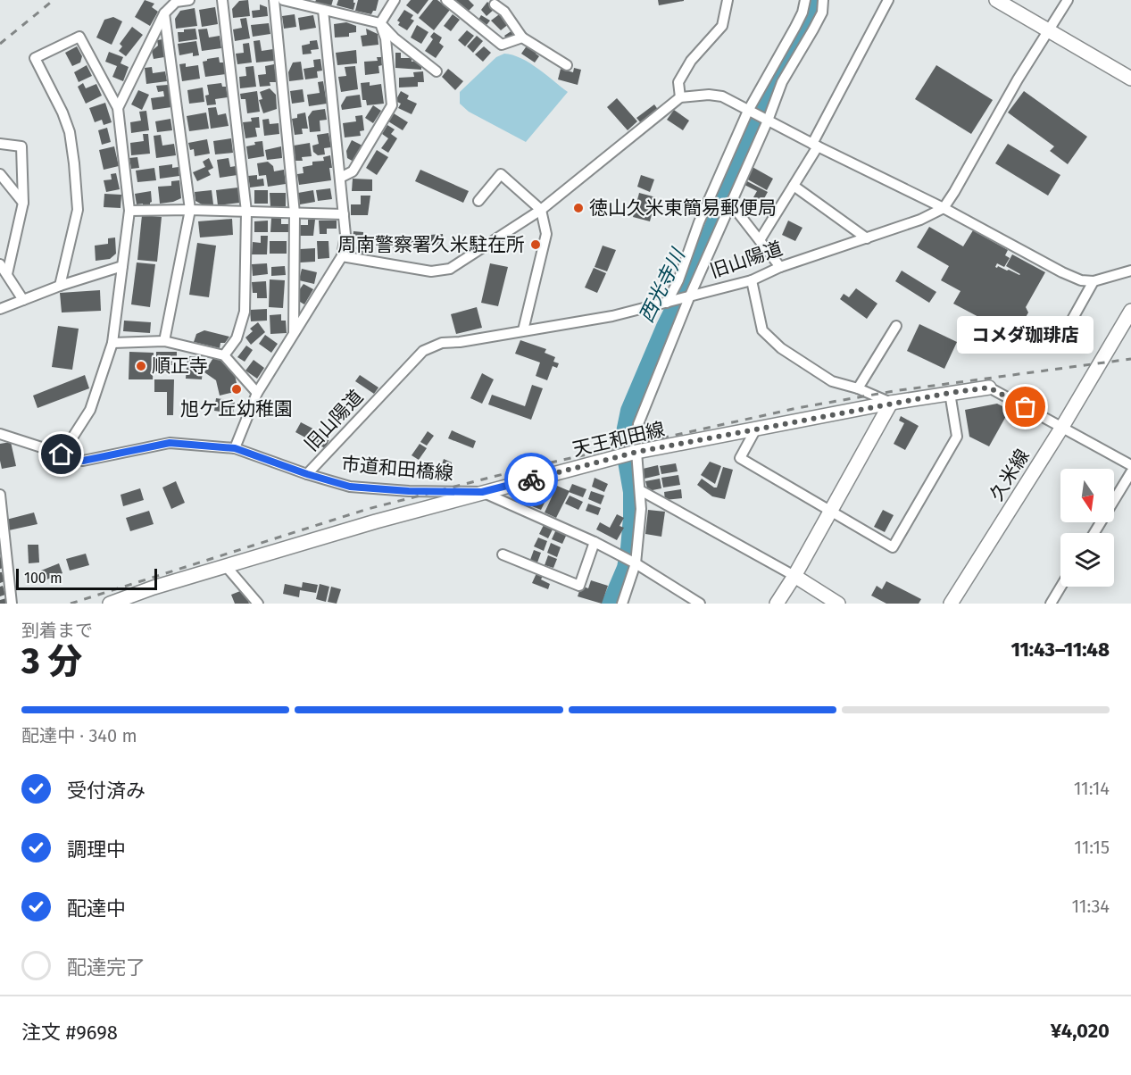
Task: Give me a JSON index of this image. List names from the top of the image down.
{
  "streets": {
    "street": [
      "旧山陽道",
      "天王和田線",
      "市道和田橋線",
      "久米線"
    ]
  },
  "crossings": [
    ["旧山陽道", "市道和田橋線"],
    ["天王和田線", "市道和田橋線"]
  ],
  "water": ["西光寺川"],
  "places": [
    "徳山久米東簡易郵便局",
    "周南警察署久米駐在所",
    "順正寺",
    "旭ケ丘幼稚園",
    "コメダ珈琲店"
  ],
  "scale_bar": "100 m",
  "north": "bottom",
  "page": {
    "bubble": "コメダ珈琲店",
    "scale": "100 m",
    "heading": ["3 分", "到着まで", "11:43–11:48"],
    "panel": ["注文 #9698", "¥4,020"],
    "bar": "配達中 · 340 m",
    "list": [
      ["受付済み", "11:14"],
      ["調理中", "11:15"],
      ["配達中", "11:34"],
      "配達完了"
    ]
  }
}
